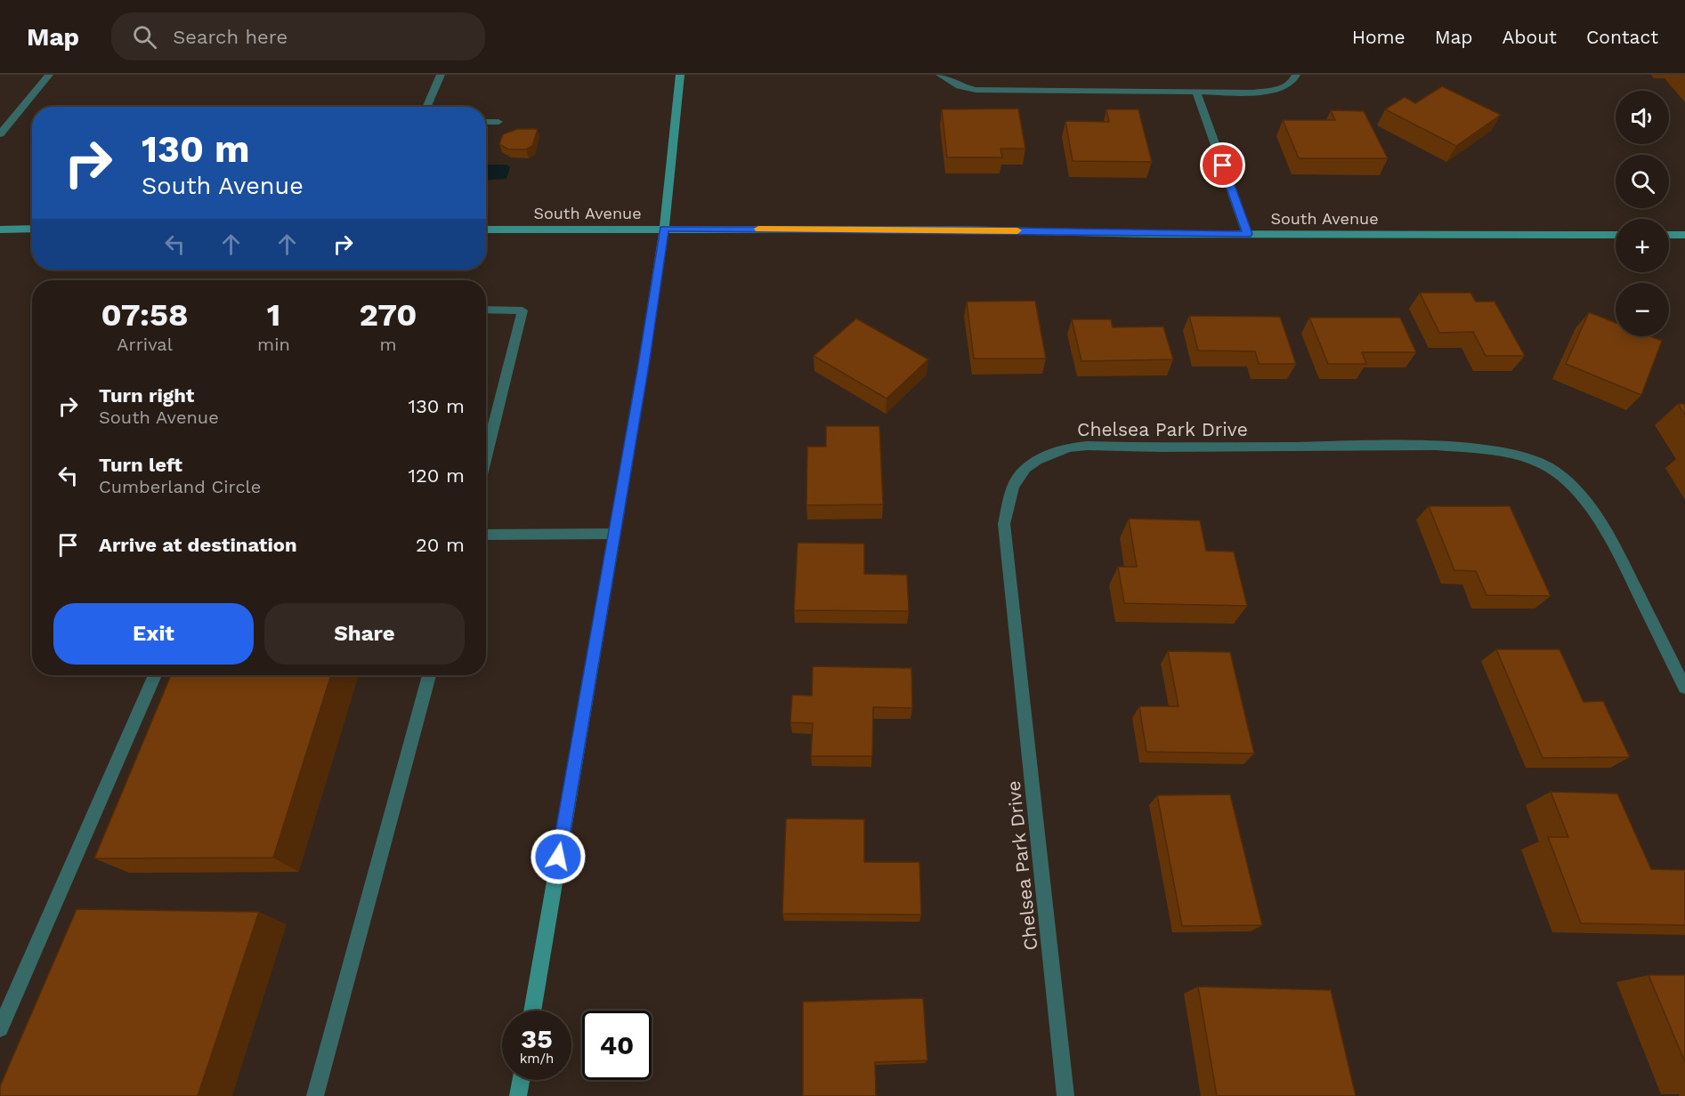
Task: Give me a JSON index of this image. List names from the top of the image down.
{
  "streets": {
    "street": ["South Avenue", "Chelsea Park Drive"]
  },
  "page": {
    "header": "Map",
    "search": "Search here",
    "nav": [
      "Home",
      "Map",
      "About",
      "Contact"
    ],
    "map_buttons": ["+", "−"],
    "turn": ["130 m", "South Avenue"],
    "eta": [
      "07:58",
      "Arrival",
      "1",
      "min",
      "270",
      "m"
    ],
    "list": [
      {
        "name": "Turn right",
        "note": "South Avenue",
        "value": "130 m"
      },
      {
        "name": "Turn left",
        "note": "Cumberland Circle",
        "value": "120 m"
      },
      {
        "name": "Arrive at destination",
        "value": "20 m"
      }
    ],
    "buttons": ["Exit", "Share"],
    "speed": "35 km/h",
    "limit": "40"
  }
}
